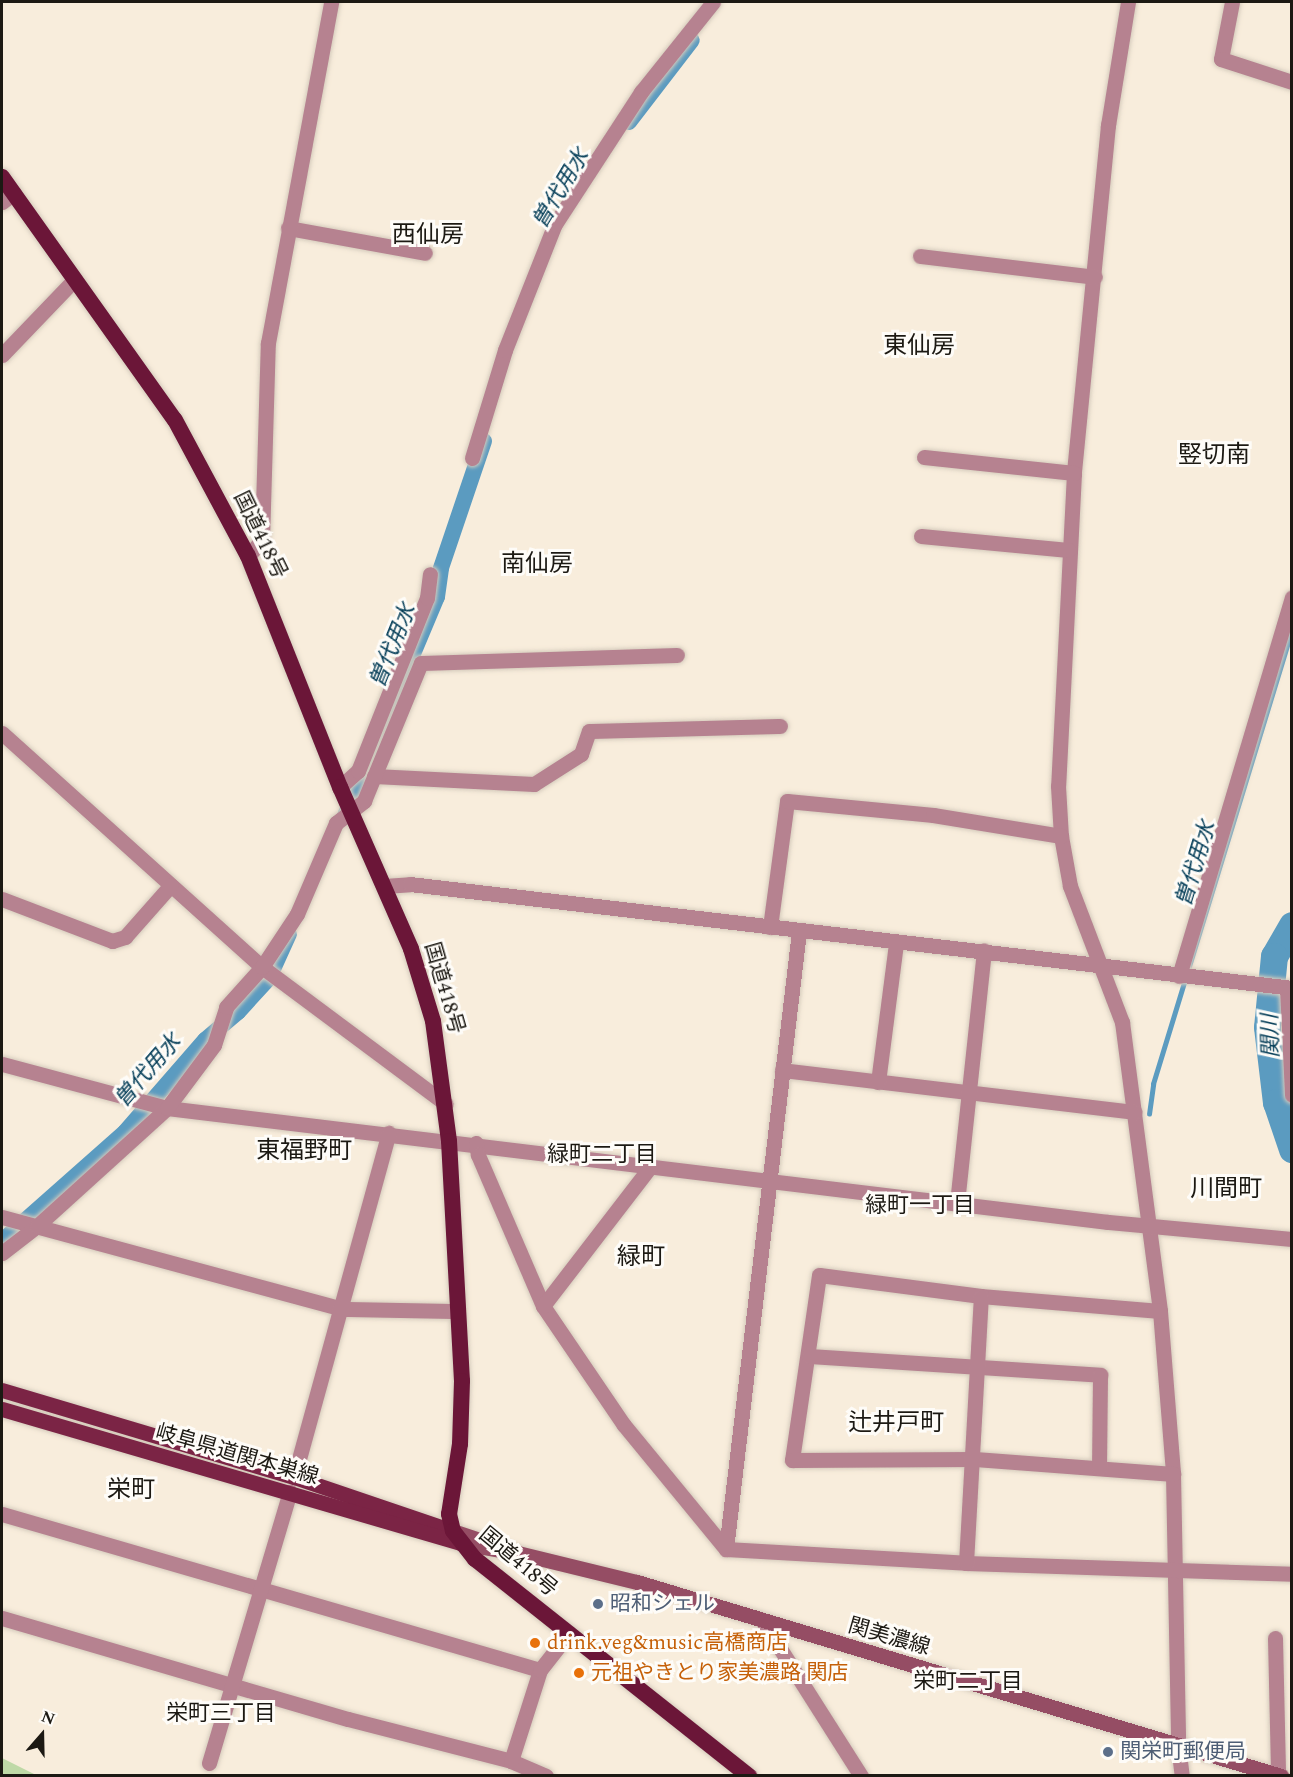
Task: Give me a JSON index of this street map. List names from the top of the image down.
{
  "streets": {
    "highway": ["国道418号"],
    "main road": ["岐阜県道関本巣線", "関美濃線"]
  },
  "crossings": [
    ["国道418号", "岐阜県道関本巣線"],
    ["国道418号", "関美濃線"],
    ["岐阜県道関本巣線", "関美濃線"]
  ],
  "districts": [
    "西仙房",
    "東仙房",
    "竪切南",
    "南仙房",
    "東福野町",
    "緑町二丁目",
    "川間町",
    "緑町一丁目",
    "緑町",
    "辻井戸町",
    "栄町",
    "栄町二丁目",
    "栄町三丁目"
  ],
  "water": ["曽代用水", "関川"],
  "places": [
    "昭和シェル",
    "drink.veg&music高橋商店",
    "元祖やきとり家美濃路 関店",
    "関栄町郵便局"
  ],
  "north": "top"
}
